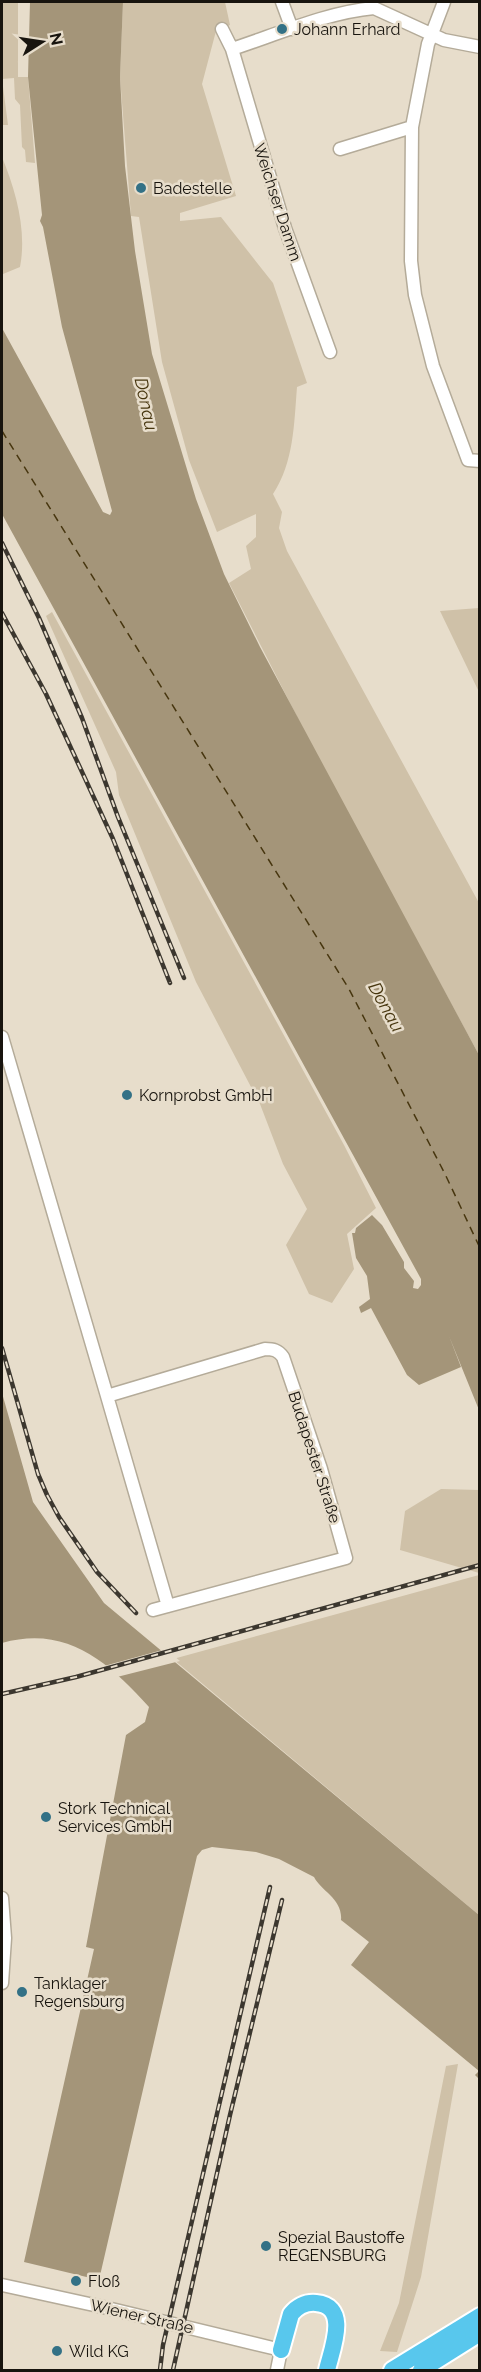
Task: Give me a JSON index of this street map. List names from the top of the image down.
{
  "streets": {
    "street": ["Weichser Damm", "Budapester Straße", "Wiener Straße"]
  },
  "water": ["Donau"],
  "places": [
    "Johann Erhard",
    "Badestelle",
    "Kornprobst GmbH",
    "Stork Technical Services GmbH",
    "Tanklager Regensburg",
    "Spezial Baustoffe REGENSBURG",
    "Floß",
    "Wild KG"
  ],
  "north": "right"
}
